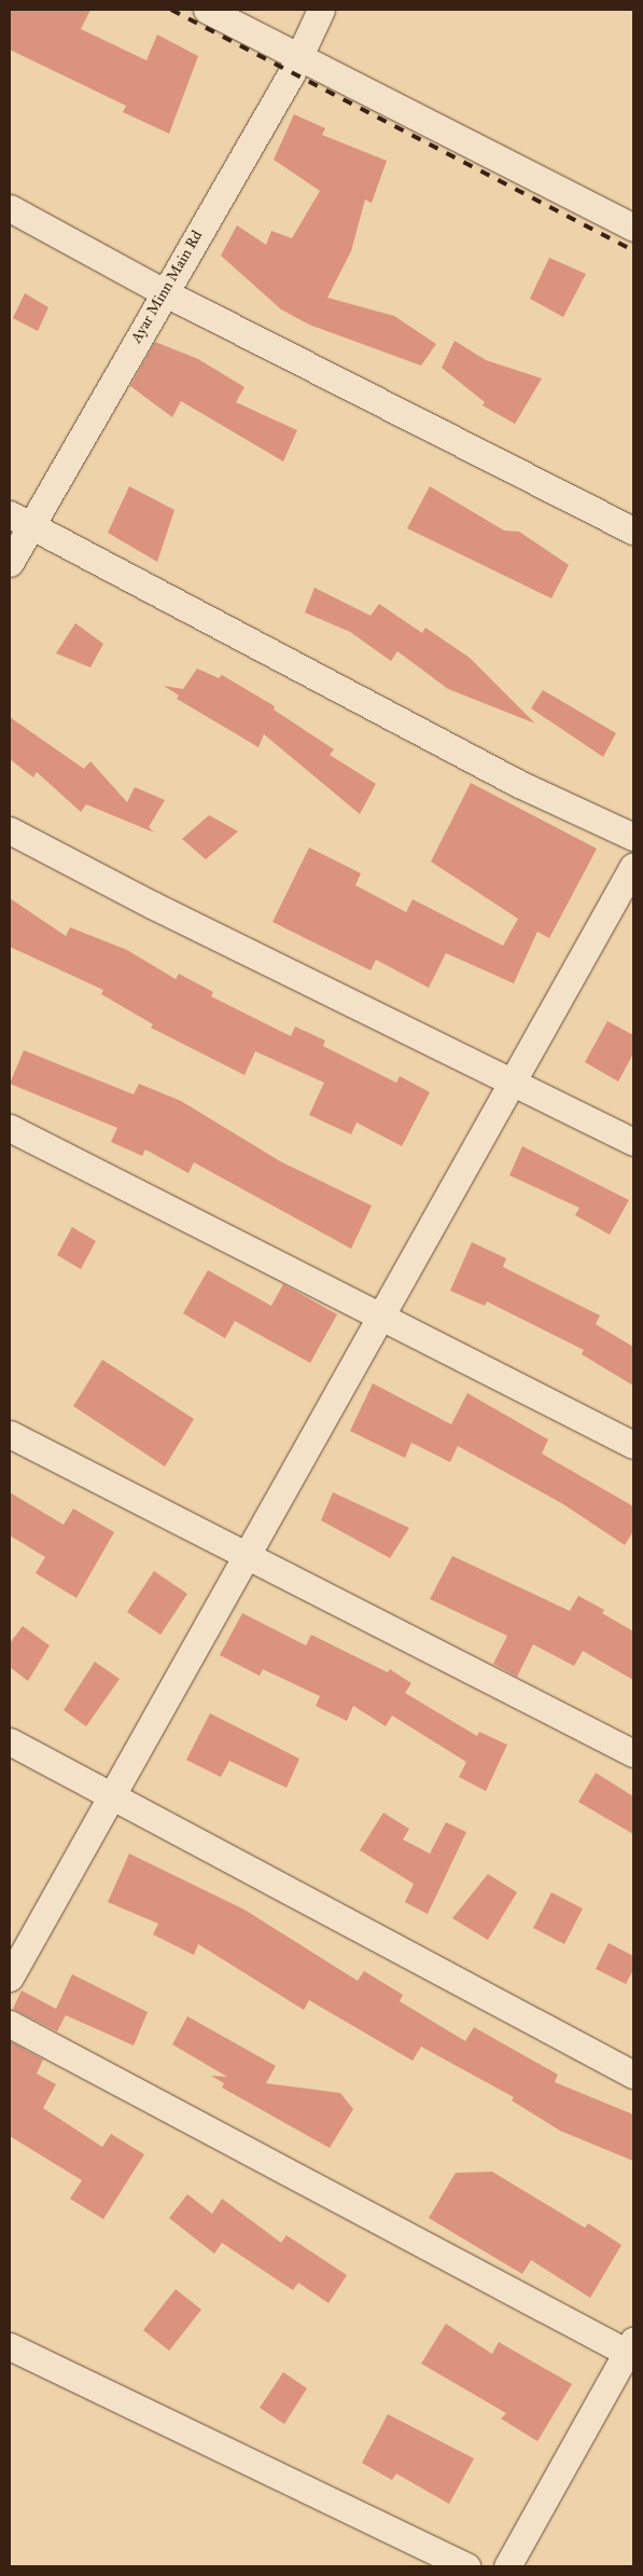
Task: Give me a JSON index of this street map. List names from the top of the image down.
{
  "streets": {
    "street": ["Ayar Minn Main Rd"]
  }
}
